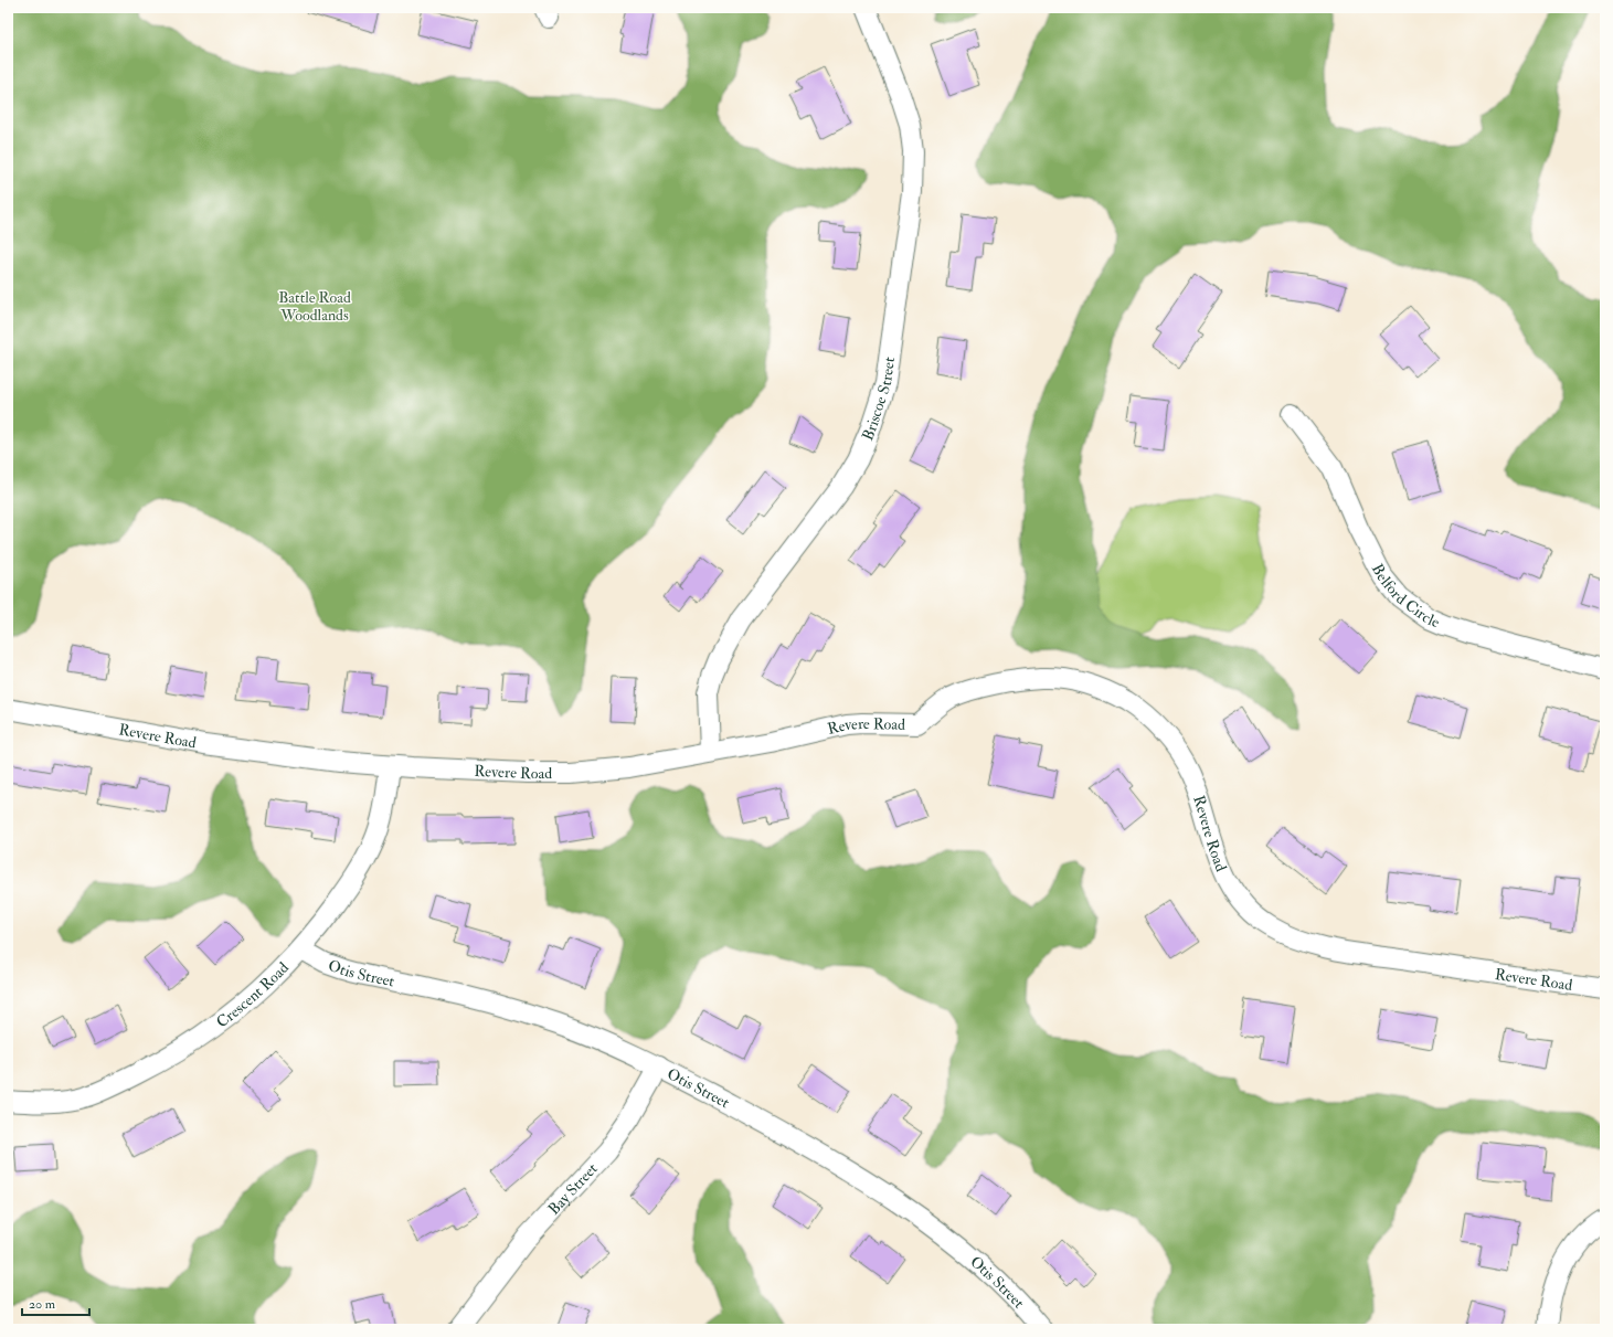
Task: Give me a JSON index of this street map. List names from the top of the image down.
{
  "streets": {
    "street": [
      "Briscoe Street",
      "Belford Circle",
      "Revere Road",
      "Otis Street",
      "Crescent Road",
      "Bay Street"
    ]
  },
  "crossings": [
    ["Briscoe Street", "Revere Road"],
    ["Revere Road", "Crescent Road"],
    ["Otis Street", "Crescent Road"],
    ["Otis Street", "Bay Street"]
  ],
  "parks": ["Battle Road Woodlands"],
  "scale_bar": "20 m"
}
